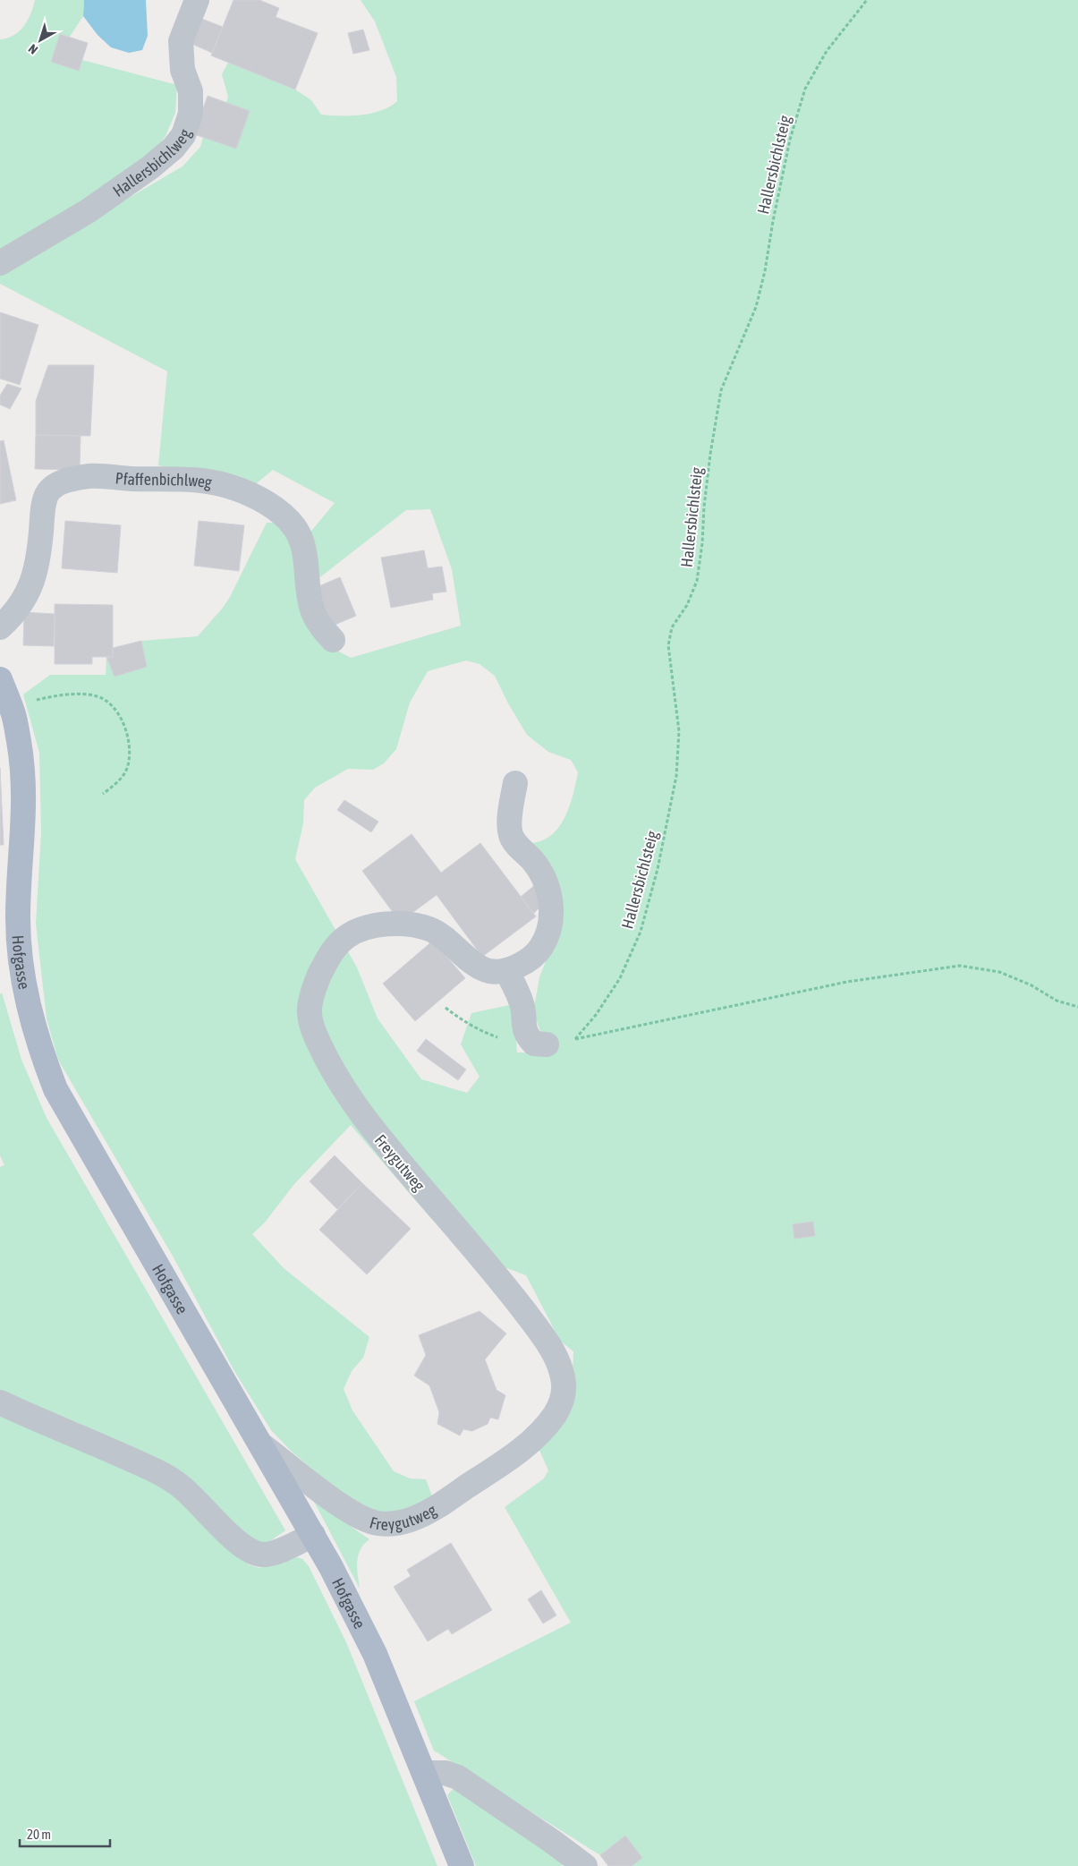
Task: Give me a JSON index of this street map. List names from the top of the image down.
{
  "streets": {
    "main road": ["Hofgasse"],
    "lane": ["Hallersbichlweg", "Pfaffenbichlweg", "Freygutweg"],
    "path": ["Hallersbichlsteig"]
  },
  "crossings": [
    ["Hofgasse", "Freygutweg"]
  ],
  "scale_bar": "20 m",
  "north": "bottom left"
}
